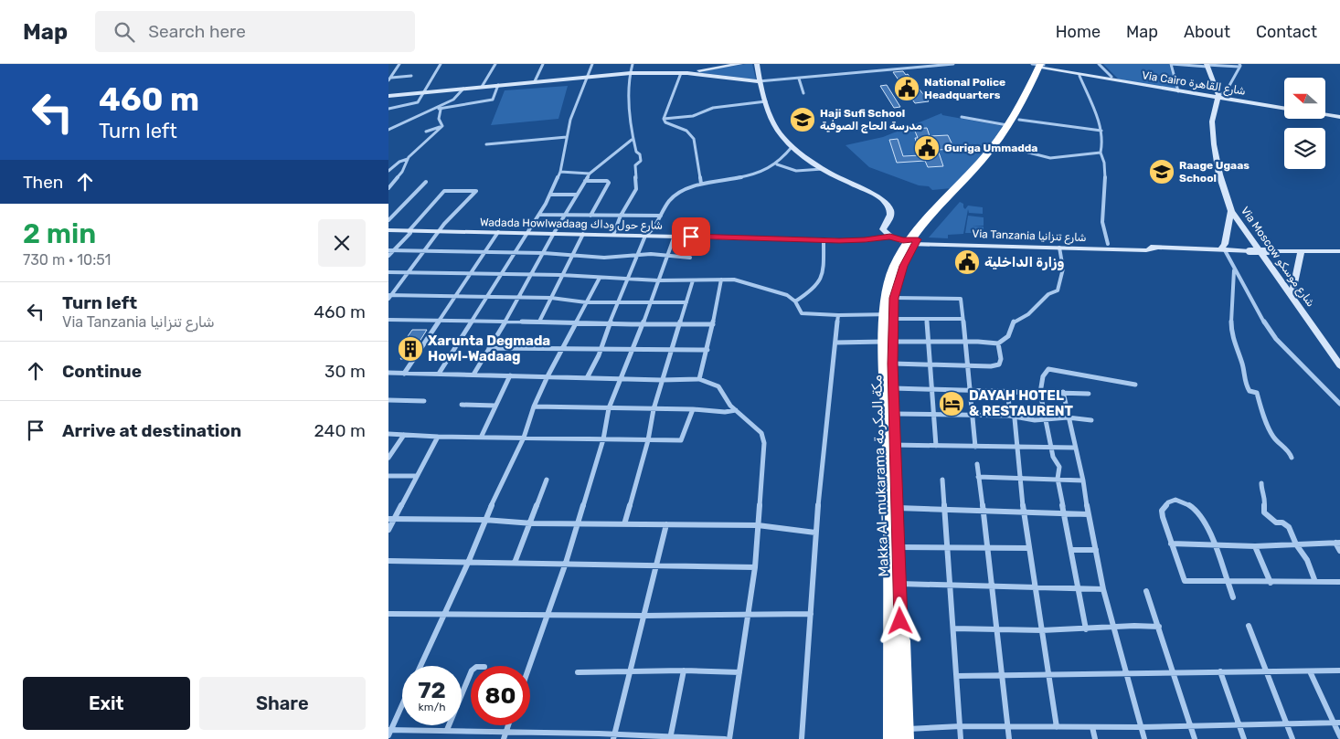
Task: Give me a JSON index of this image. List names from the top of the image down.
{
  "streets": {
    "highway": ["Makka Al-mukarama مكة المكرمة"],
    "street": [
      "Via Cairo شارع القاهرة",
      "Wadada Howlwadaag شارع حول وداك",
      "Via Tanzania شارع تنزانيا",
      "Via Moscow شارع موسكو"
    ]
  },
  "crossings": [
    ["Via Cairo شارع القاهرة", "Via Moscow شارع موسكو"],
    ["Wadada Howlwadaag شارع حول وداك", "Via Tanzania شارع تنزانيا"],
    ["Via Tanzania شارع تنزانيا", "Makka Al-mukarama مكة المكرمة"]
  ],
  "places": {
    "public building": ["National Police Headquarters", "Guriga Ummadda", "وزارة الداخلية"],
    "school or university": ["Haji Sufi School مدرسة الحاج الصوفية", "Raage Ugaas School"],
    "building": ["Xarunta Degmada Howl-Wadaag"],
    "hotel": ["DAYAH HOTEL & RESTAURENT"]
  },
  "north": "left",
  "page": {
    "header": "Map",
    "search": "Search here",
    "nav": [
      "Home",
      "Map",
      "About",
      "Contact"
    ],
    "turn": ["460 m", "Turn left"],
    "then": "Then",
    "heading": ["2 min", "730 m · 10:51"],
    "list": [
      {
        "name": "Turn left",
        "note": "Via Tanzania شارع تنزانيا",
        "value": "460 m"
      },
      {
        "name": "Continue",
        "value": "30 m"
      },
      {
        "name": "Arrive at destination",
        "value": "240 m"
      }
    ],
    "speed": "72 km/h",
    "limit": "80",
    "buttons": ["Exit", "Share"]
  }
}
